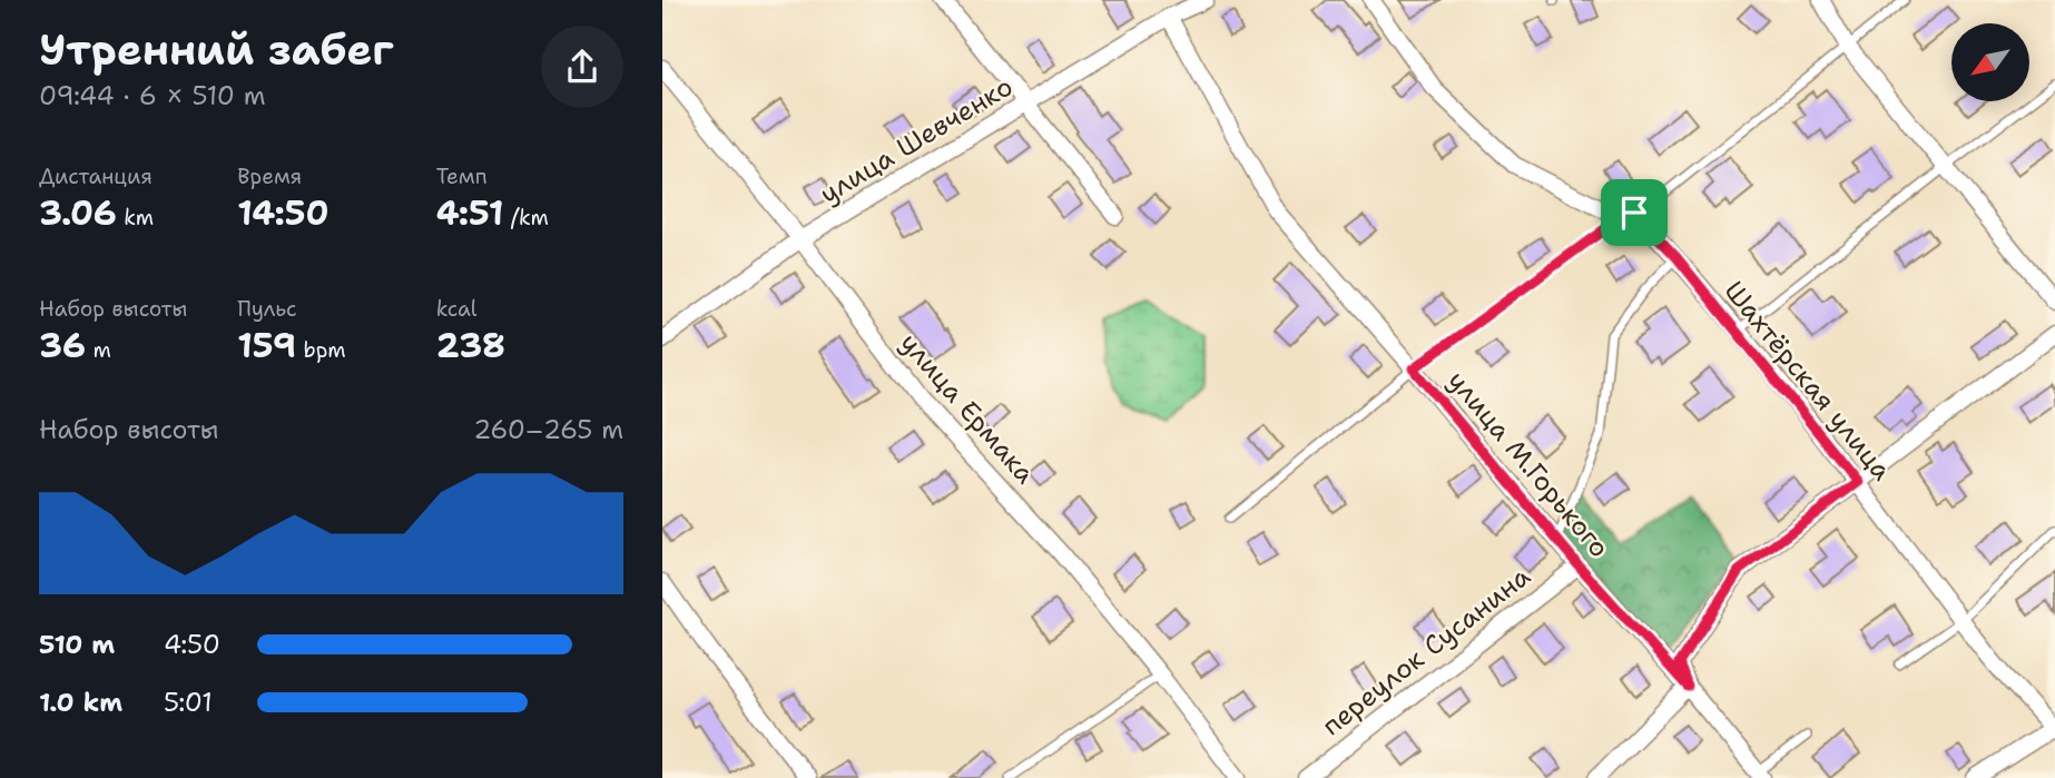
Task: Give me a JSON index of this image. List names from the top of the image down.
{
  "streets": {
    "street": [
      "улица Шевченко",
      "Шахтёрская улица",
      "улица Ермака",
      "улица М.Горького",
      "переулок Сусанина"
    ]
  },
  "crossings": [
    ["улица Шевченко", "улица Ермака"],
    ["улица Шевченко", "улица М.Горького"],
    ["улица М.Горького", "переулок Сусанина"]
  ],
  "north": "bottom left",
  "page": {
    "heading": ["Утренний забег", "09:44 · 6 × 510 m"],
    "stats": [
      ["Дистанция", "3.06 km"],
      ["Время", "14:50"],
      ["Темп", "4:51 /km"],
      ["Набор высоты", "36 m"],
      ["Пульс", "159 bpm"],
      ["kcal", "238"]
    ],
    "chart": ["Набор высоты", "260–265 m"],
    "list": [
      {
        "name": "510 m",
        "note": "4:50"
      },
      {
        "name": "1.0 km",
        "note": "5:01"
      }
    ]
  }
}
